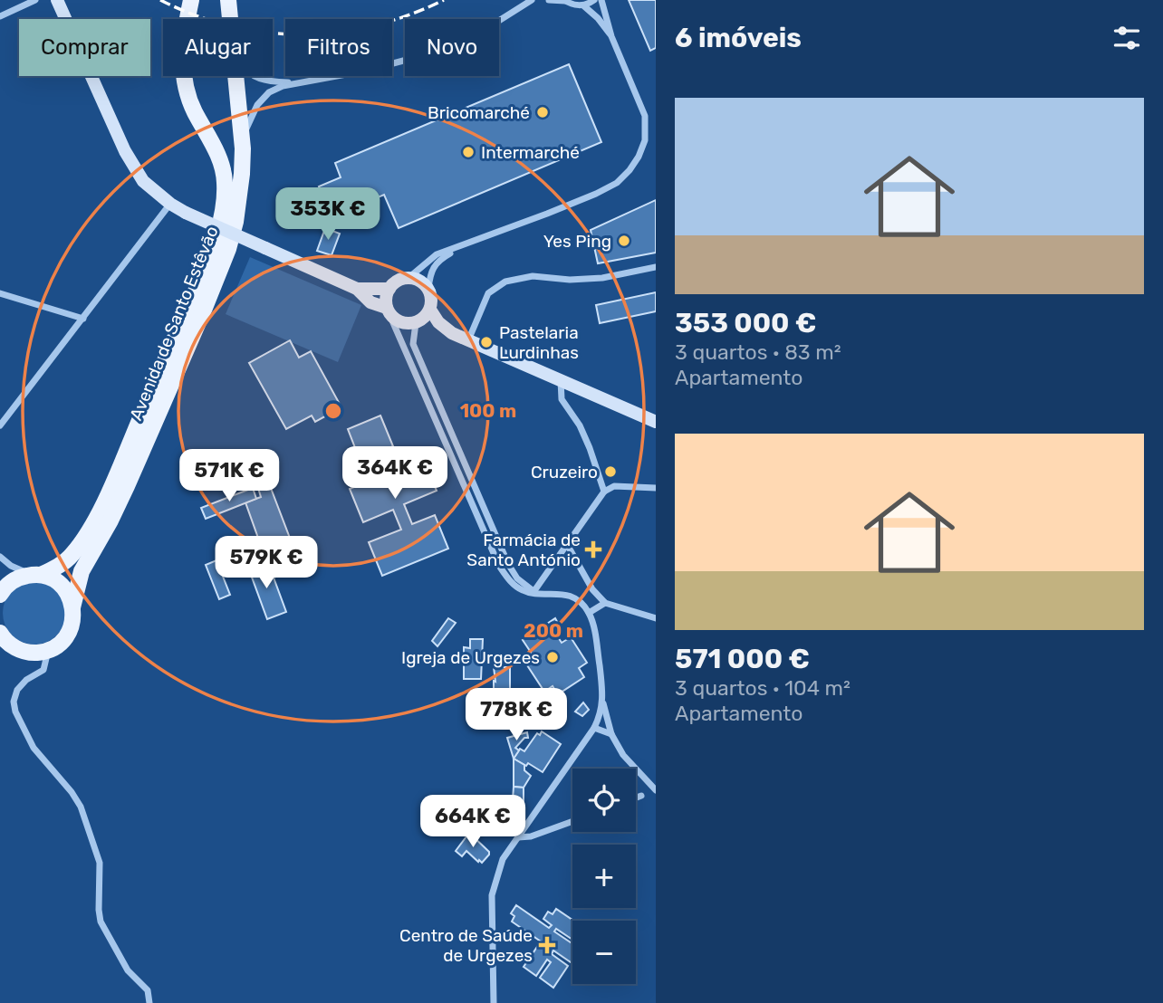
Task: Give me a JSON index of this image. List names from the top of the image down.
{
  "streets": {
    "main road": ["Avenida de Santo Estêvão"]
  },
  "places": {
    "other": [
      "Bricomarché",
      "Intermarché",
      "Yes Ping",
      "Pastelaria Lurdinhas",
      "Cruzeiro",
      "Igreja de Urgezes"
    ],
    "health": ["Farmácia de Santo António", "Centro de Saúde de Urgezes"]
  },
  "page": {
    "heading": "6 imóveis",
    "chip": [
      "Comprar",
      "Alugar",
      "Filtros",
      "Novo"
    ],
    "list": [
      {
        "name": "353 000 €",
        "note": "3 quartos · 83 m² · Apartamento"
      },
      {
        "name": "571 000 €",
        "note": "3 quartos · 104 m² · Apartamento"
      }
    ],
    "price": [
      "353K €",
      "364K €",
      "571K €",
      "579K €",
      "778K €",
      "664K €"
    ],
    "map_buttons": ["+", "−"]
  },
  "rings": ["100 m", "200 m"]
}
